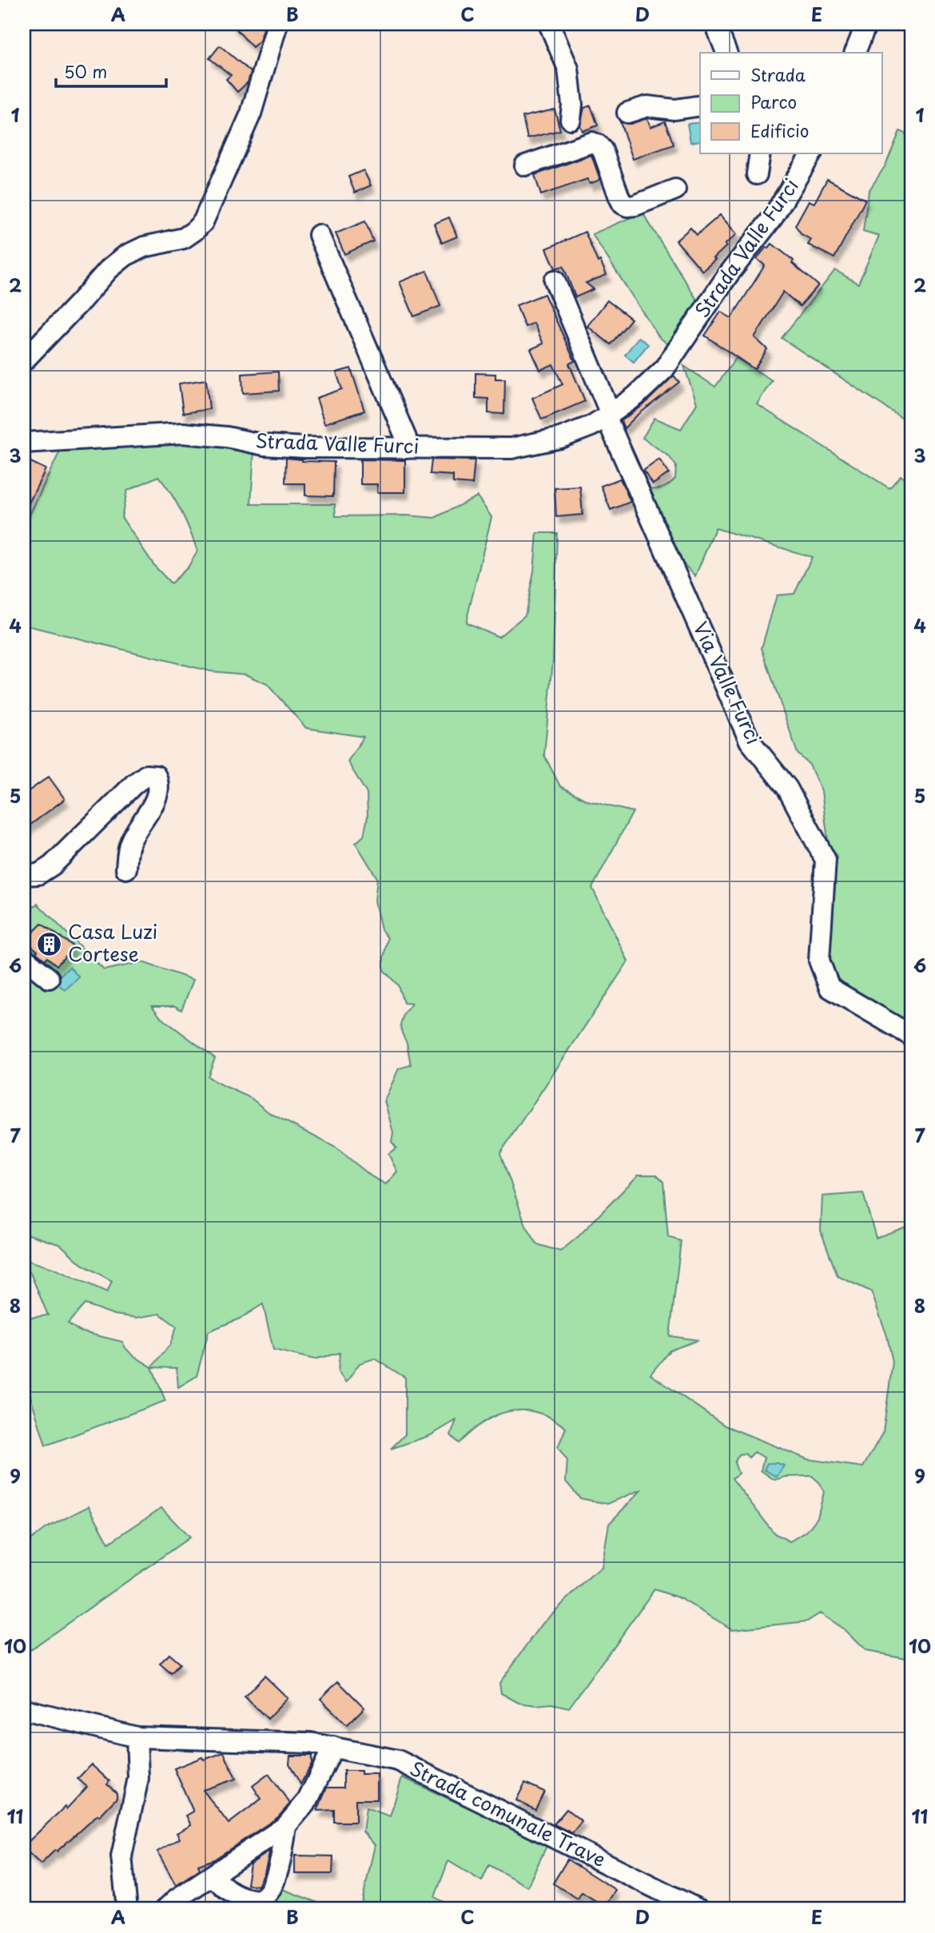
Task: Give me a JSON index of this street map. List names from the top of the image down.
{
  "streets": {
    "street": ["Strada Valle Furci", "Via Valle Furci", "Strada comunale Trave"]
  },
  "crossings": [
    ["Strada Valle Furci", "Via Valle Furci"]
  ],
  "places": {
    "building": ["Casa Luzi Cortese"]
  },
  "legend": ["Strada", "Parco", "Edificio"],
  "scale_bar": "50 m",
  "grid": {
    "columns": [
      "A",
      "B",
      "C",
      "D",
      "E"
    ],
    "rows": [
      "1",
      "2",
      "3",
      "4",
      "5",
      "6",
      "7",
      "8",
      "9",
      "10",
      "11"
    ]
  }
}
